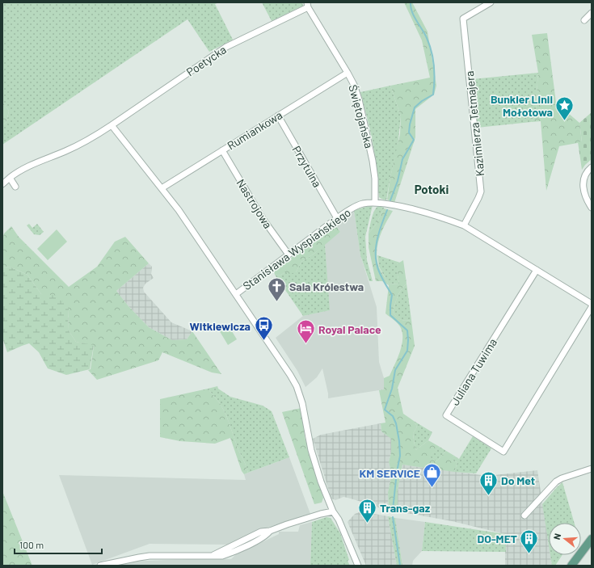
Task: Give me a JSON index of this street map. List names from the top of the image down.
{
  "streets": {
    "street": [
      "Poetycka",
      "Świętojańska",
      "Kazimierza Tetmajera",
      "Rumiankowa",
      "Przytulna",
      "Nastrojowa",
      "Stanisława Wyspiańskiego",
      "Juliana Tuwima"
    ]
  },
  "crossings": [
    ["Poetycka", "Świętojańska"],
    ["Poetycka", "Stanisława Wyspiańskiego"],
    ["Świętojańska", "Rumiankowa"],
    ["Świętojańska", "Stanisława Wyspiańskiego"],
    ["Kazimierza Tetmajera", "Stanisława Wyspiańskiego"],
    ["Rumiankowa", "Przytulna"],
    ["Rumiankowa", "Nastrojowa"],
    ["Rumiankowa", "Stanisława Wyspiańskiego"],
    ["Przytulna", "Stanisława Wyspiańskiego"],
    ["Nastrojowa", "Stanisława Wyspiańskiego"],
    ["Stanisława Wyspiańskiego", "Juliana Tuwima"]
  ],
  "districts": ["Potoki"],
  "places": {
    "place": ["Bunkier Linii Mołotowa"],
    "church": ["Sala Królestwa"],
    "bus stop": ["Witkiewicza"],
    "hotel": ["Royal Palace"],
    "shop": ["KM SERVICE"],
    "building": ["Do Met", "Trans-gaz", "DO-MET"]
  },
  "scale_bar": "100 m",
  "north": "left"
}
